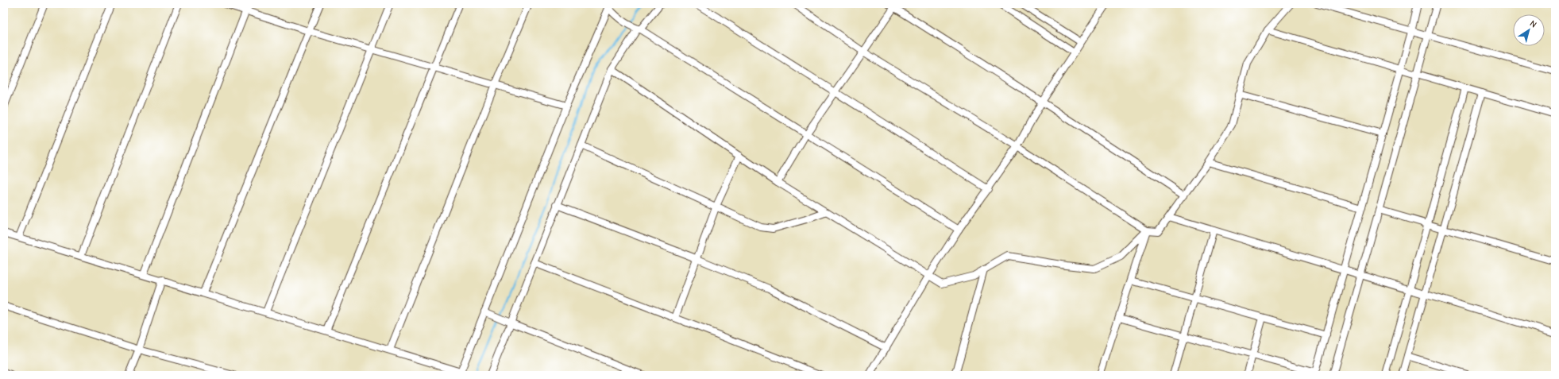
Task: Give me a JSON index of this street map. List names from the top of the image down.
{
  "north": "top right"
}
